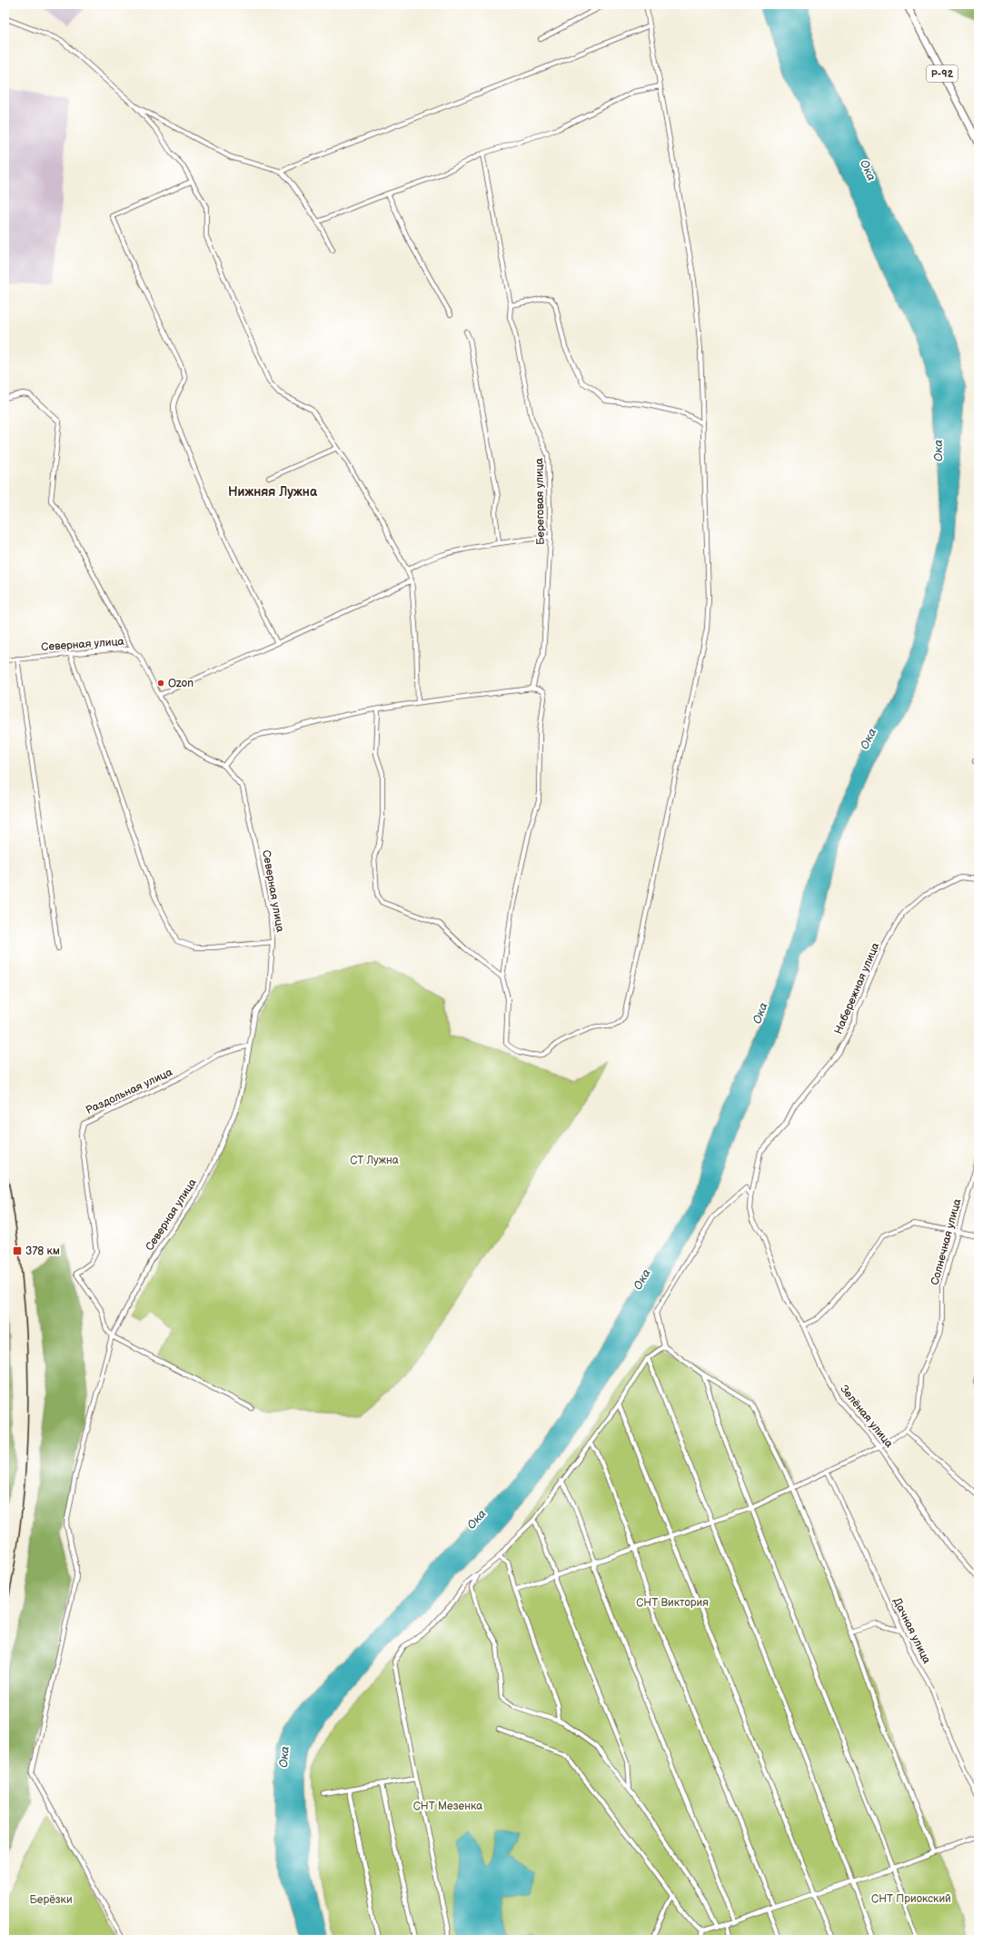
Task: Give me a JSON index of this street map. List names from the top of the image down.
{
  "streets": {
    "main road": ["Р-92"],
    "street": [
      "Береговая улица",
      "Северная улица",
      "Набережная улица",
      "Раздольная улица",
      "Солнечная улица",
      "Зелёная улица",
      "Дачная улица"
    ]
  },
  "crossings": [
    ["Северная улица", "Раздольная улица"],
    ["Набережная улица", "Зелёная улица"]
  ],
  "districts": ["Нижняя Лужна"],
  "water": ["Ока"],
  "parks": [
    "СТ Лужна",
    "СНТ Виктория",
    "СНТ Мезенка",
    "СНТ Приокский",
    "Берёзки"
  ],
  "places": {
    "other": ["Ozon"],
    "transit": ["378 км"]
  }
}
